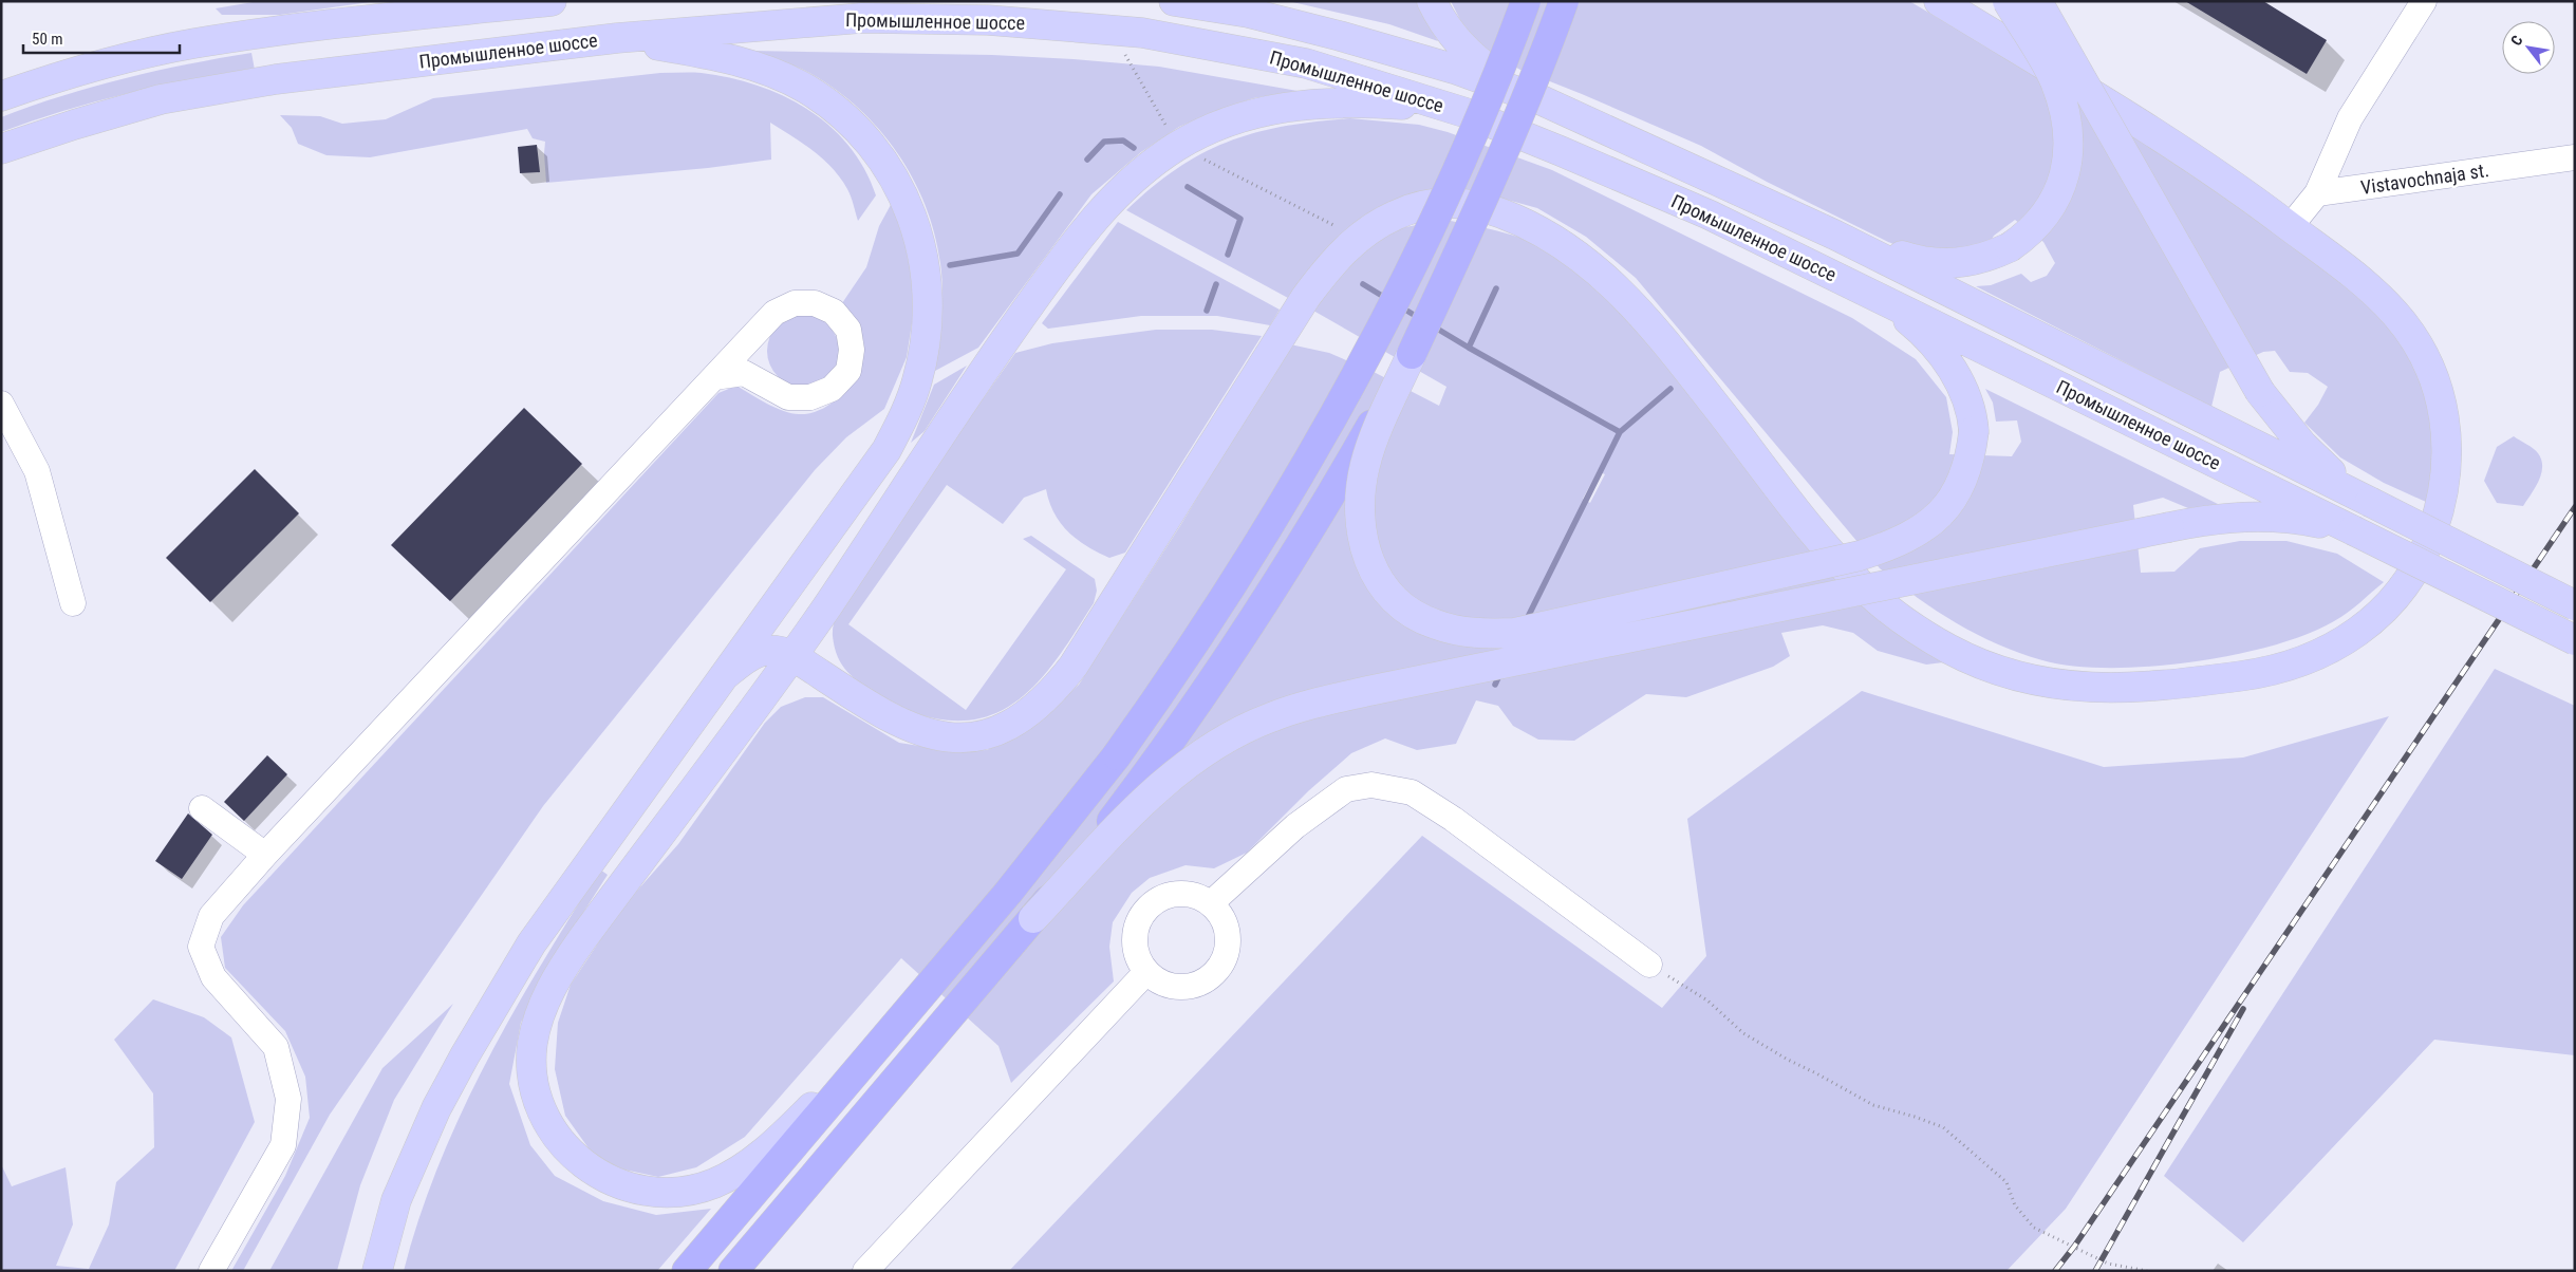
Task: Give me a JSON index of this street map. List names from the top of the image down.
{
  "streets": {
    "main road": ["Промышленное шоссе"],
    "street": ["Vistavochnaja st."]
  },
  "scale_bar": "50 m",
  "north": "top left"
}
